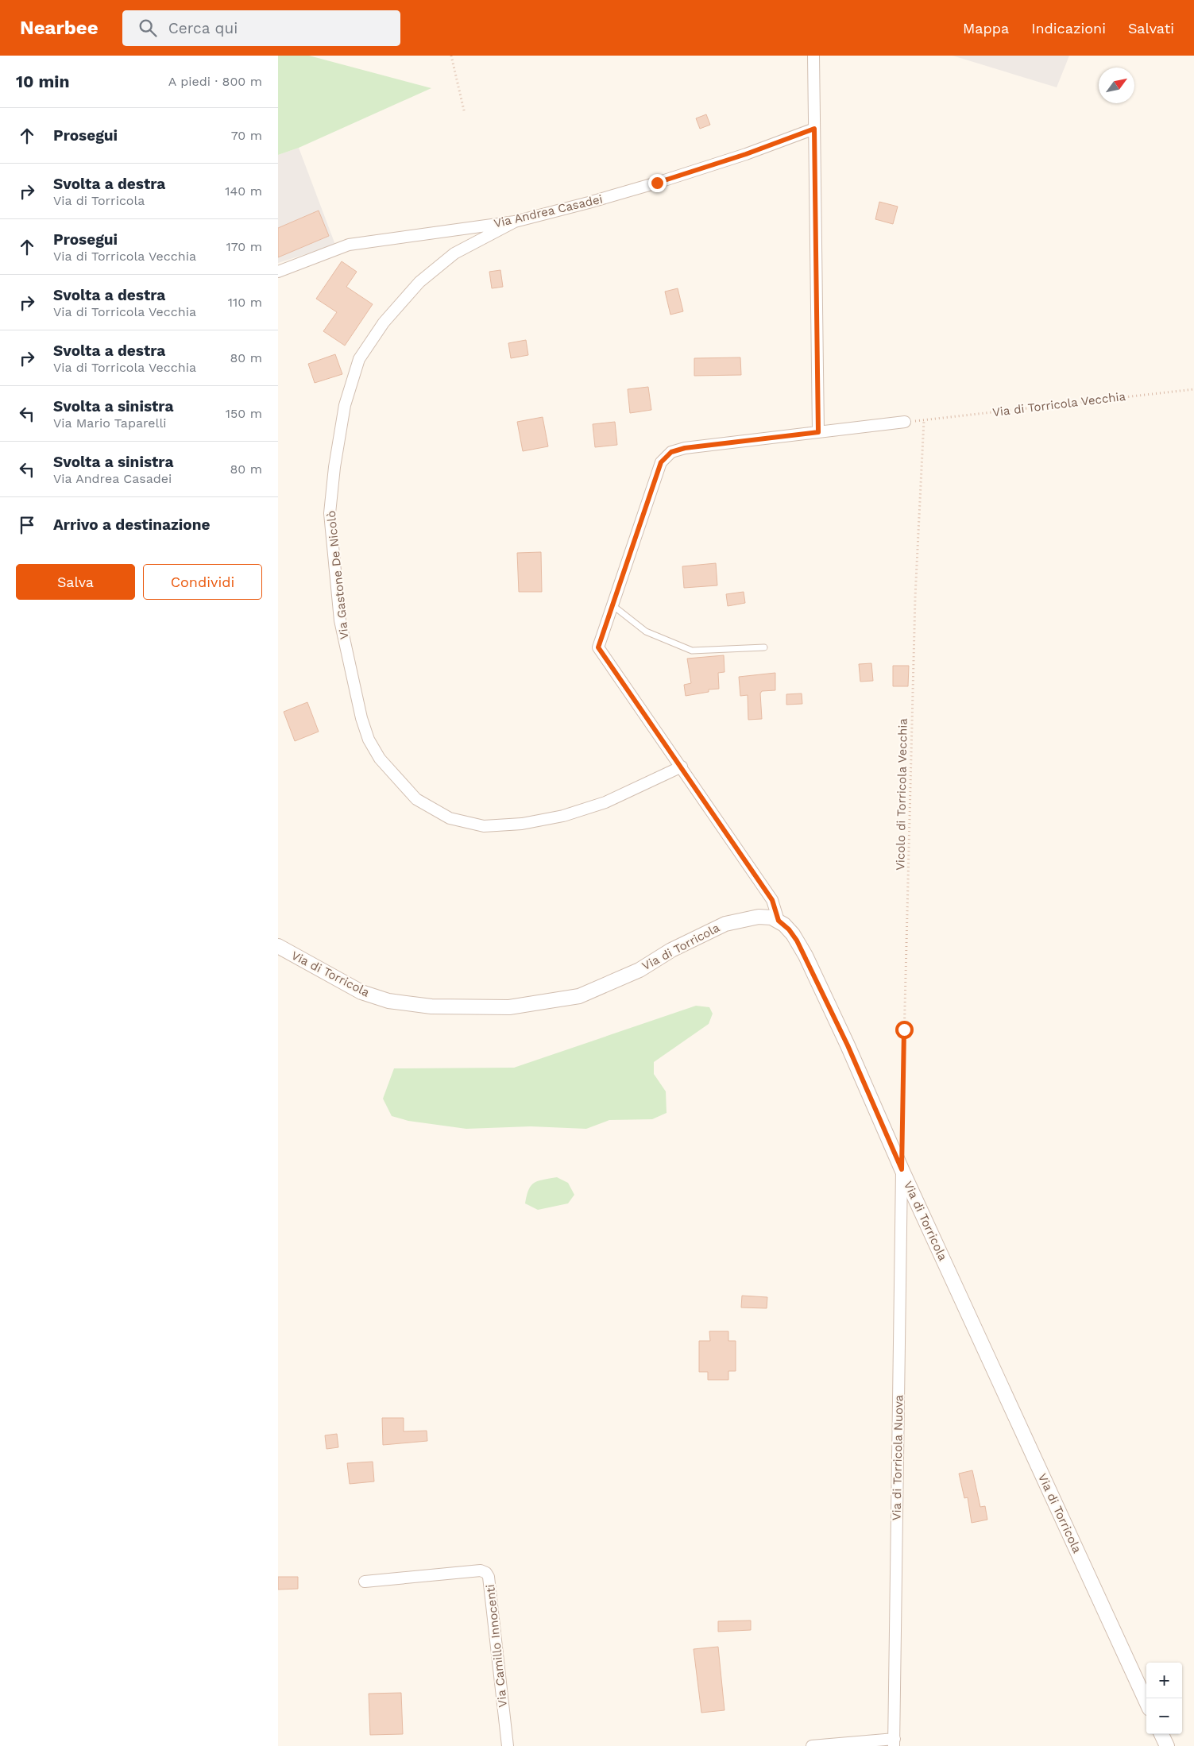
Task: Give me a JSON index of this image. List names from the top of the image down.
{
  "streets": {
    "street": [
      "Via Andrea Casadei",
      "Via Gastone De Nicolò",
      "Via di Torricola",
      "Via di Torricola Nuova",
      "Via Camillo Innocenti"
    ],
    "path": ["Via di Torricola Vecchia", "Vicolo di Torricola Vecchia"]
  },
  "crossings": [
    ["Via Andrea Casadei", "Via Gastone De Nicolò"],
    ["Via di Torricola Vecchia", "Vicolo di Torricola Vecchia"],
    ["Via di Torricola", "Via di Torricola Nuova"]
  ],
  "north": "top right",
  "page": {
    "header": "Nearbee",
    "search": "Cerca qui",
    "nav": ["Mappa", "Indicazioni", "Salvati"],
    "heading": ["10 min", "A piedi · 800 m"],
    "list": [
      ["Prosegui", "70 m"],
      ["Svolta a destra", "Via di Torricola", "140 m"],
      ["Prosegui", "Via di Torricola Vecchia", "170 m"],
      ["Svolta a destra", "Via di Torricola Vecchia", "110 m"],
      ["Svolta a destra", "Via di Torricola Vecchia", "80 m"],
      ["Svolta a sinistra", "Via Mario Taparelli", "150 m"],
      ["Svolta a sinistra", "Via Andrea Casadei", "80 m"],
      "Arrivo a destinazione"
    ],
    "buttons": ["Salva", "Condividi"],
    "map_buttons": ["+", "−"]
  }
}
